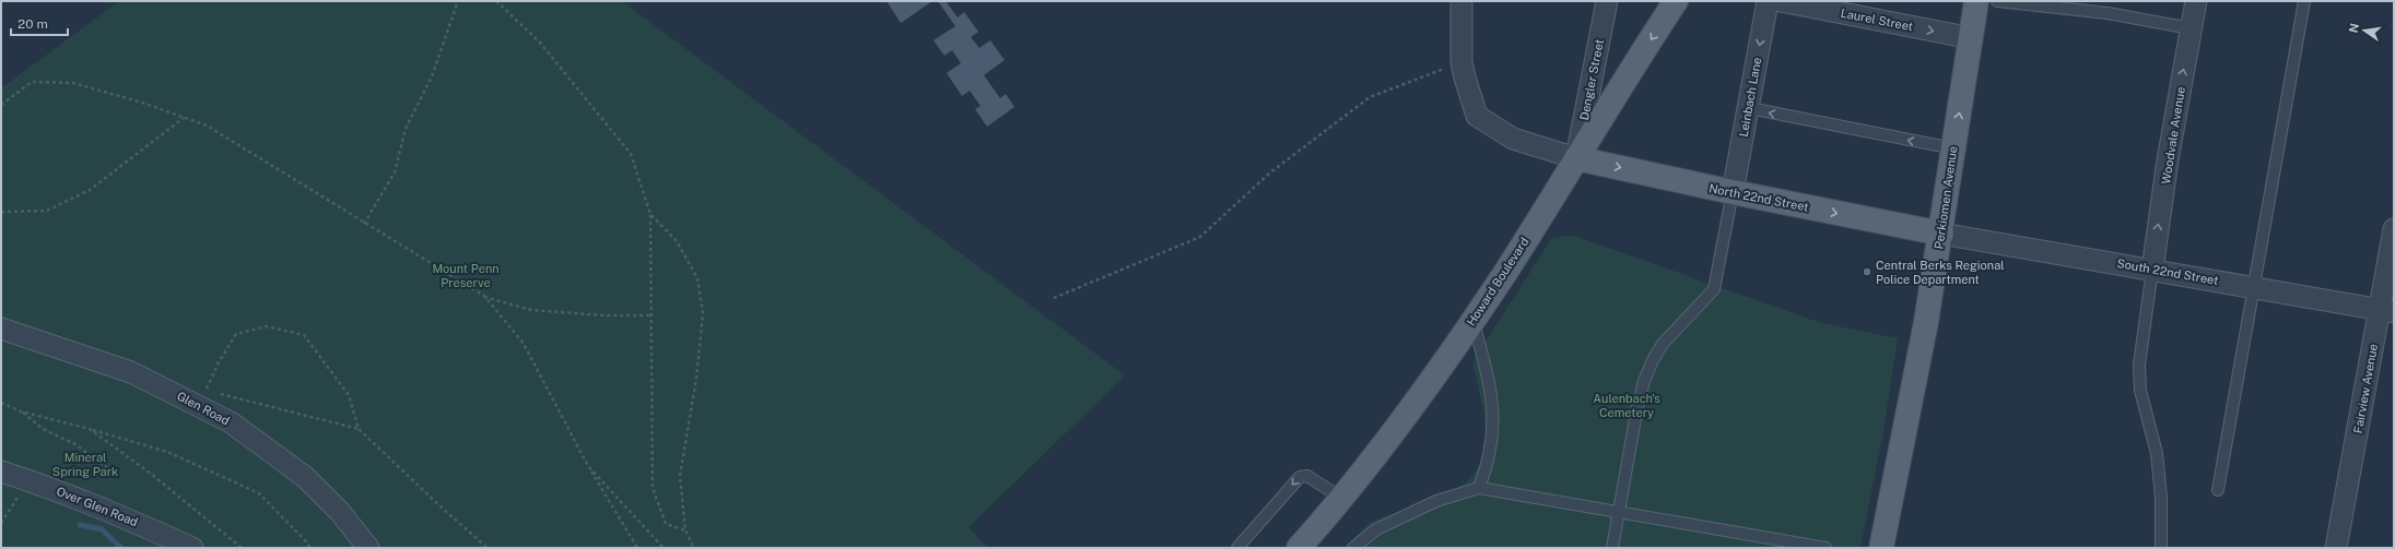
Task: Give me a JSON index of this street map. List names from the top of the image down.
{
  "streets": {
    "main road": ["North 22nd Street", "Perkiomen Avenue", "Howard Boulevard"],
    "street": [
      "Laurel Street",
      "Dengler Street",
      "Leinbach Lane",
      "Woodvale Avenue",
      "South 22nd Street",
      "Fairview Avenue",
      "Glen Road",
      "Over Glen Road"
    ]
  },
  "crossings": [
    ["Laurel Street", "Perkiomen Avenue"],
    ["Dengler Street", "North 22nd Street"],
    ["Dengler Street", "Howard Boulevard"],
    ["Leinbach Lane", "North 22nd Street"],
    ["Woodvale Avenue", "South 22nd Street"],
    ["North 22nd Street", "Perkiomen Avenue"],
    ["North 22nd Street", "South 22nd Street"],
    ["North 22nd Street", "Howard Boulevard"],
    ["Perkiomen Avenue", "South 22nd Street"],
    ["South 22nd Street", "Fairview Avenue"]
  ],
  "one_way": [
    "Laurel Street",
    "Leinbach Lane",
    "Woodvale Avenue",
    "North 22nd Street"
  ],
  "parks": ["Mount Penn Preserve", "Aulenbach's Cemetery", "Mineral Spring Park"],
  "places": ["Central Berks Regional Police Department"],
  "scale_bar": "20 m",
  "north": "left"
}
